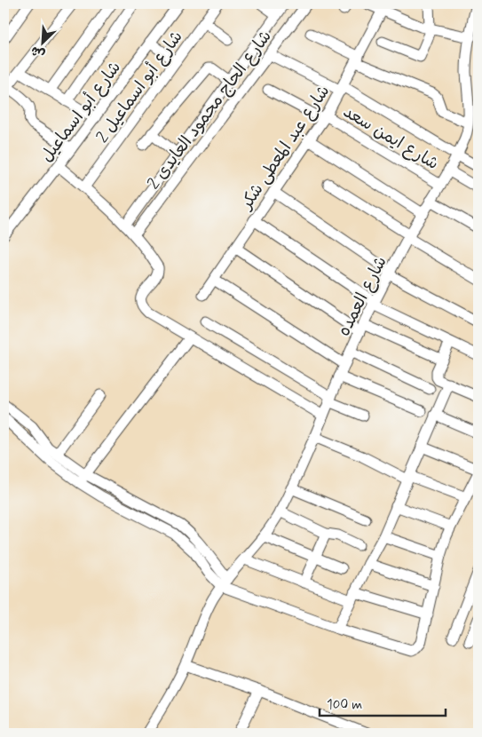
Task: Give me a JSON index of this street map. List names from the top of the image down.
{
  "streets": {
    "street": [
      "شارع أبو اسماعيل 2",
      "شارع الحاج محمود العايدى 2",
      "شارع أبو اسماعيل",
      "شارع ايمن سعد",
      "شارع عبد المعطى شكر",
      "شارع العمده"
    ]
  },
  "crossings": [
    ["شارع ايمن سعد", "شارع عبد المعطى شكر"],
    ["شارع ايمن سعد", "شارع العمده"]
  ],
  "scale_bar": "100 m",
  "north": "bottom left"
}
